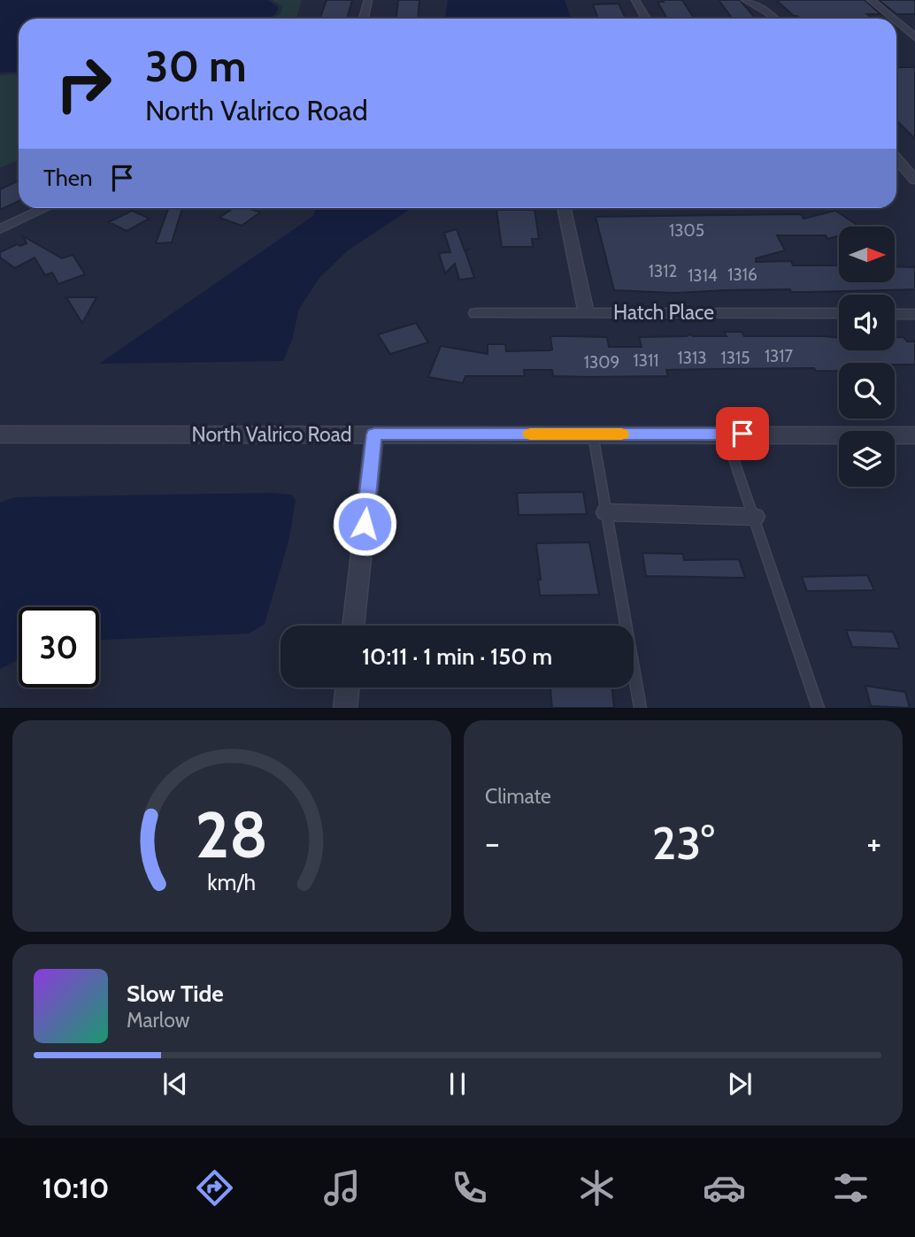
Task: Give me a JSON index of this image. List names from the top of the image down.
{
  "streets": {
    "street": ["Hatch Place", "North Valrico Road"]
  },
  "house_numbers": [
    "1305",
    "1312",
    "1316",
    "1314",
    "1317",
    "1313",
    "1315",
    "1311",
    "1309"
  ],
  "north": "right",
  "page": {
    "turn": ["30 m", "North Valrico Road"],
    "then": "Then",
    "limit": "30",
    "trip": "10:11 · 1 min · 150 m",
    "tile": "Climate",
    "heat": ["−", "23°", "+"],
    "song": ["Slow Tide", "Marlow"],
    "tabs": "10:10",
    "gauge": ["28", "km/h"]
  }
}
